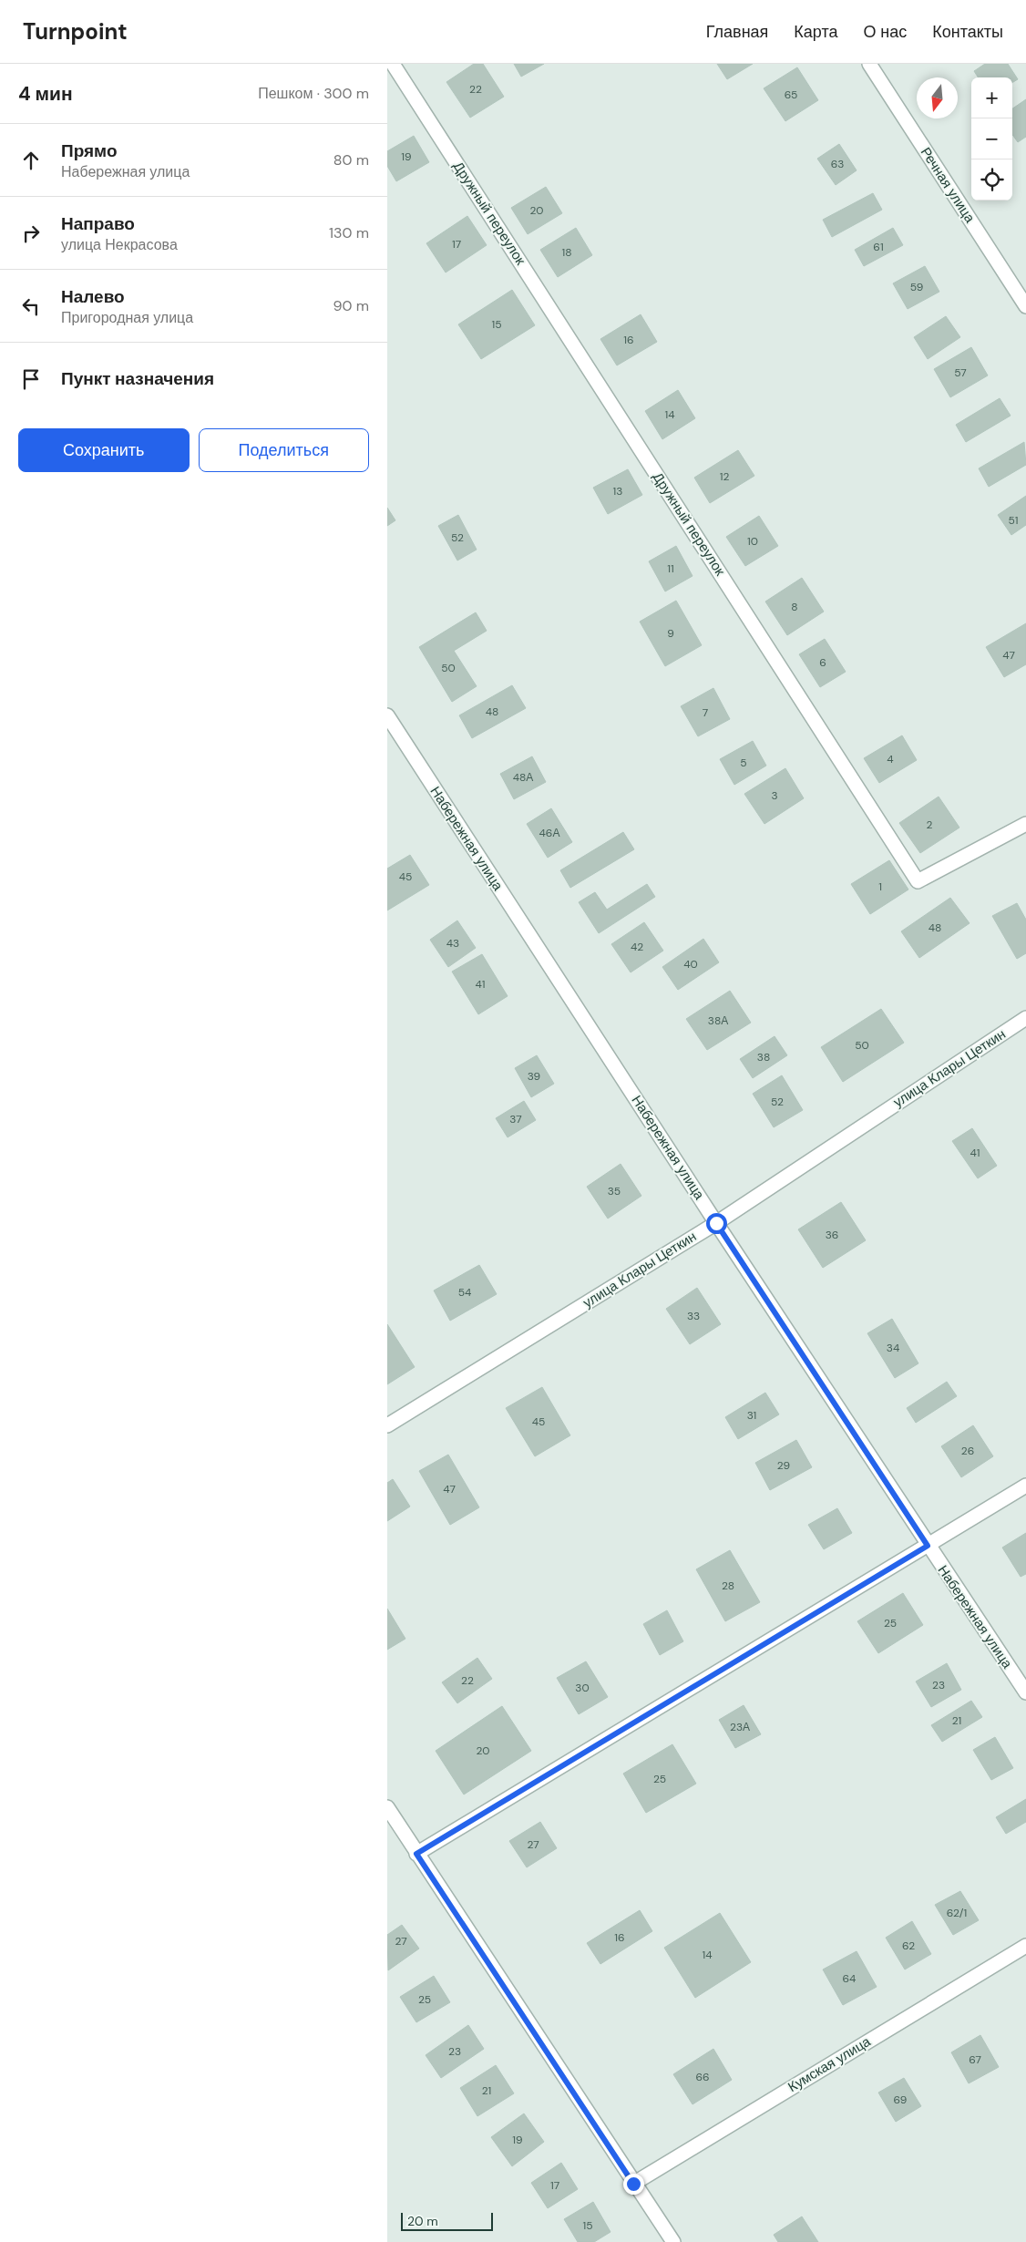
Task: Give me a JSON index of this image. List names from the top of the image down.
{
  "streets": {
    "street": [
      "Речная улица",
      "Дружный переулок",
      "Набережная улица",
      "улица Клары Цеткин",
      "Кумская улица"
    ]
  },
  "crossings": [
    ["Набережная улица", "улица Клары Цеткин"]
  ],
  "house_numbers": [
    "22",
    "65",
    "19",
    "63",
    "20",
    "17",
    "61",
    "18",
    "59",
    "15",
    "16",
    "57",
    "14",
    "12",
    "13",
    "51",
    "52",
    "10",
    "11",
    "8",
    "9",
    "47",
    "6",
    "50",
    "48",
    "7",
    "4",
    "5",
    "48А",
    "3",
    "2",
    "46А",
    "45",
    "1",
    "48",
    "43",
    "42",
    "40",
    "41",
    "38А",
    "50",
    "38",
    "39",
    "52",
    "37",
    "41",
    "35",
    "36",
    "54",
    "33",
    "34",
    "31",
    "45",
    "26",
    "29",
    "47",
    "28",
    "25",
    "22",
    "23",
    "30",
    "21",
    "23А",
    "20",
    "25",
    "27",
    "62/1",
    "16",
    "27",
    "62",
    "14",
    "64",
    "25",
    "23",
    "67",
    "66",
    "21",
    "69",
    "19",
    "17",
    "15"
  ],
  "scale_bar": "20 m",
  "north": "bottom",
  "page": {
    "header": "Turnpoint",
    "nav": [
      "Главная",
      "Карта",
      "О нас",
      "Контакты"
    ],
    "heading": ["4 мин", "Пешком · 300 m"],
    "map_buttons": ["+", "−"],
    "list": [
      ["Прямо", "Набережная улица", "80 m"],
      ["Направо", "улица Некрасова", "130 m"],
      ["Налево", "Пригородная улица", "90 m"],
      "Пункт назначения"
    ],
    "buttons": ["Сохранить", "Поделиться"],
    "scale": "20 m"
  }
}
